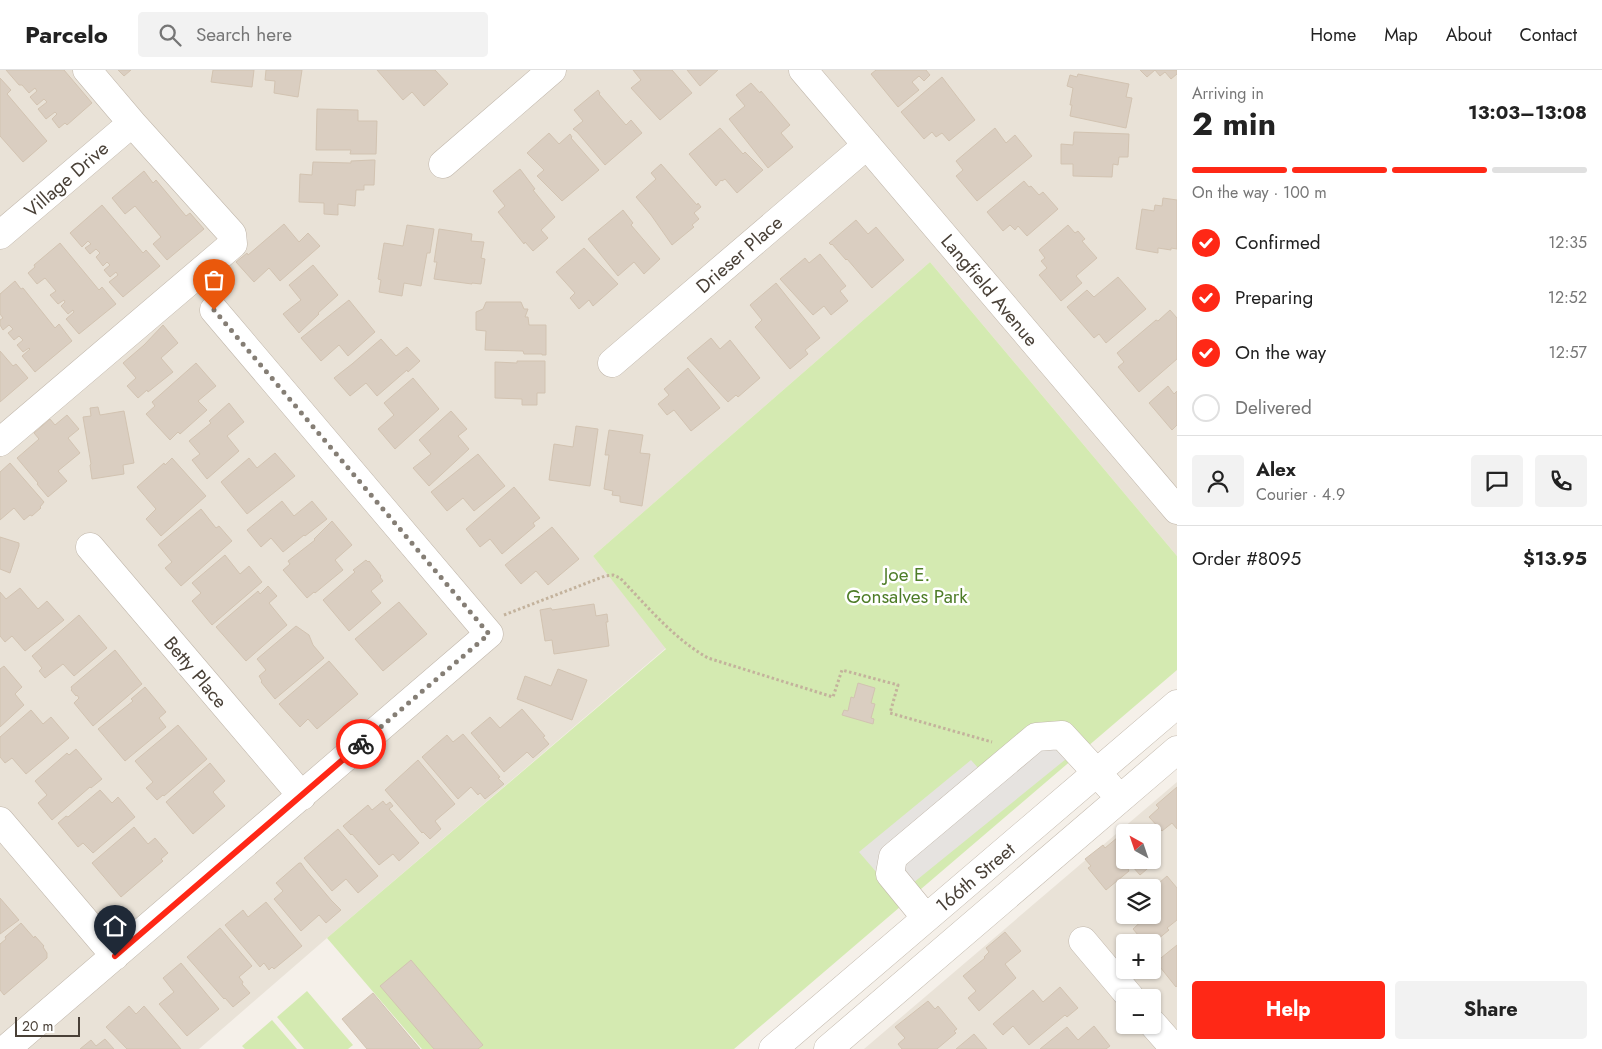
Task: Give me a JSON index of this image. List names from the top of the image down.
{
  "streets": {
    "street": [
      "Village Drive",
      "Drieser Place",
      "Langfield Avenue",
      "Betty Place",
      "166th Street"
    ]
  },
  "crossings": [
    ["Drieser Place", "Langfield Avenue"]
  ],
  "parks": ["Joe E. Gonsalves Park"],
  "scale_bar": "20 m",
  "north": "top left",
  "page": {
    "header": "Parcelo",
    "search": "Search here",
    "nav": [
      "Home",
      "Map",
      "About",
      "Contact"
    ],
    "heading": ["2 min", "Arriving in", "13:03–13:08"],
    "panel": [
      "Alex",
      "Courier · 4.9",
      "Order #8095",
      "$13.95"
    ],
    "bar": "On the way · 100 m",
    "list": [
      ["Confirmed", "12:35"],
      ["Preparing", "12:52"],
      ["On the way", "12:57"],
      "Delivered"
    ],
    "map_buttons": ["+", "−"],
    "buttons": ["Help", "Share"],
    "scale": "20 m"
  }
}
